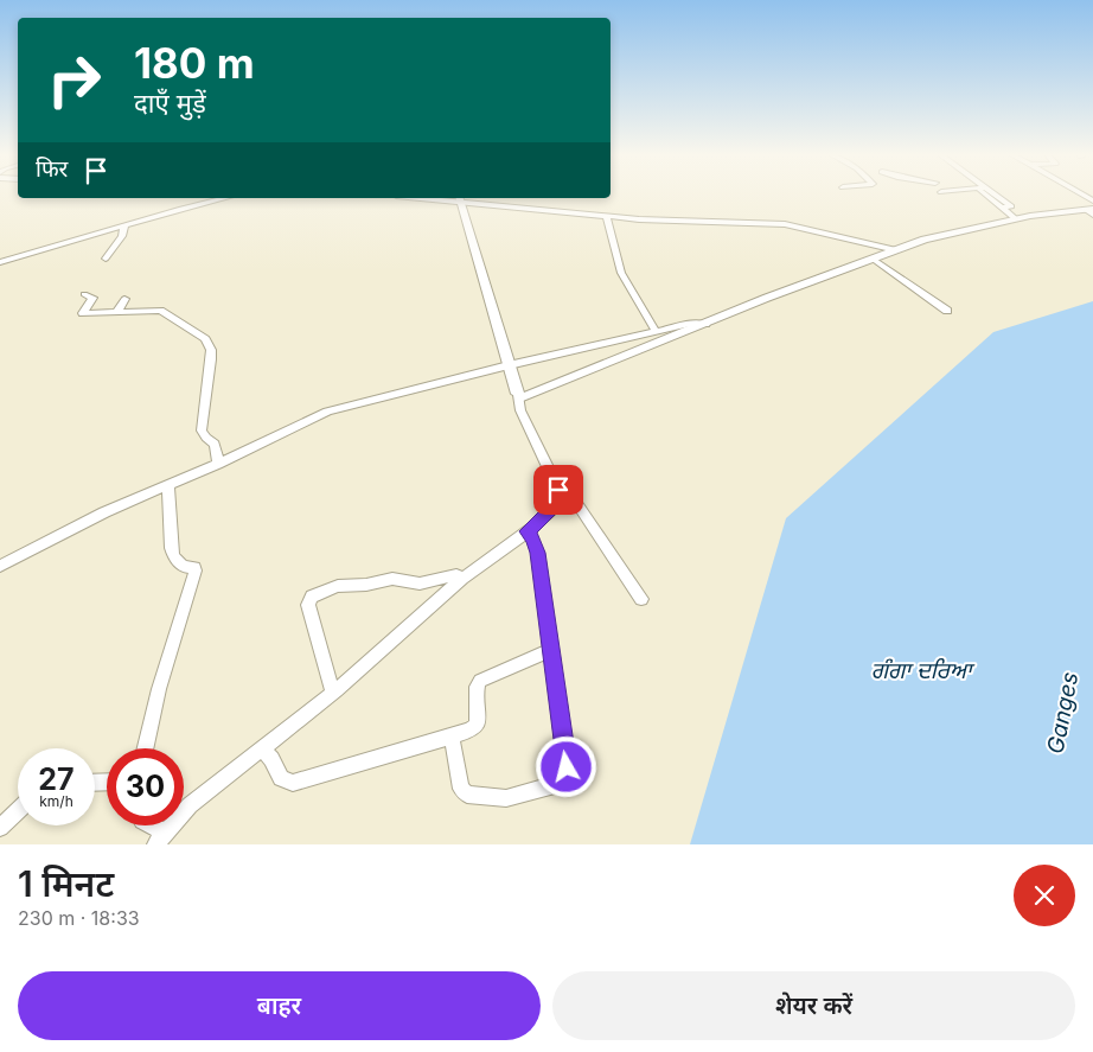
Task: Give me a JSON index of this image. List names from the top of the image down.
{
  "water": ["ਗੰਗਾ ਦਰਿਆ", "Ganges"],
  "page": {
    "turn": ["180 m", "दाएँ मुड़ें"],
    "then": "फिर",
    "speed": "27 km/h",
    "limit": "30",
    "heading": ["1 मिनट", "230 m · 18:33"],
    "buttons": ["बाहर", "शेयर करें"]
  }
}
